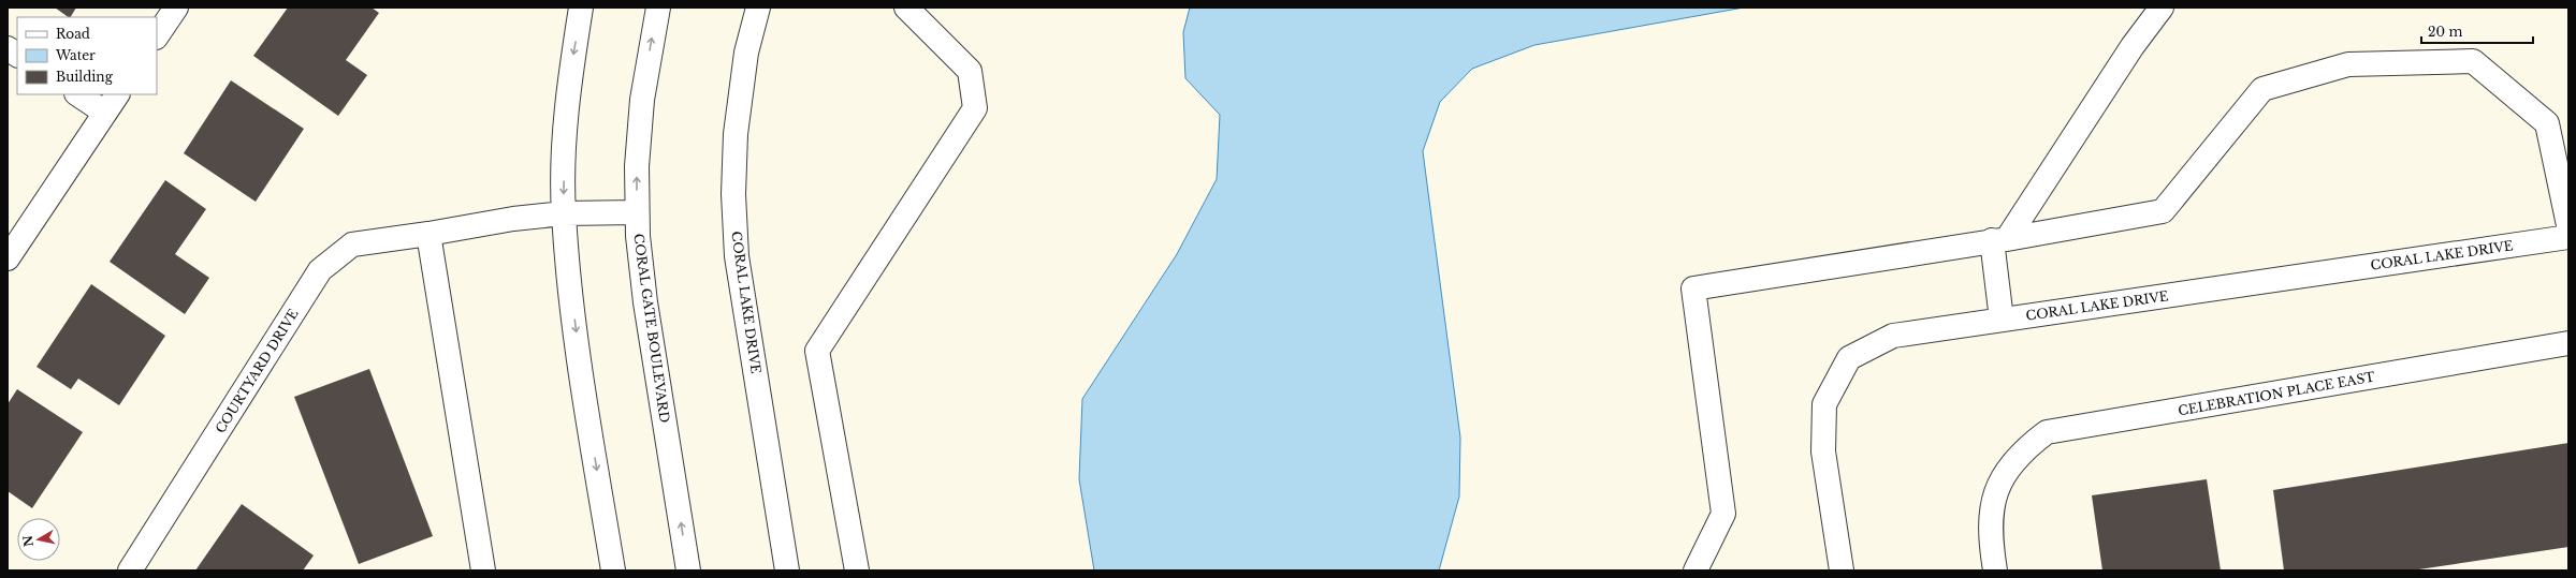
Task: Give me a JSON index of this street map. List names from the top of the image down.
{
  "streets": {
    "street": [
      "CORAL LAKE DRIVE",
      "CORAL GATE BOULEVARD",
      "COURTYARD DRIVE",
      "CELEBRATION PLACE EAST"
    ]
  },
  "crossings": [
    ["CORAL GATE BOULEVARD", "COURTYARD DRIVE"]
  ],
  "legend": ["Road", "Water", "Building"],
  "scale_bar": "20 m",
  "north": "left"
}
